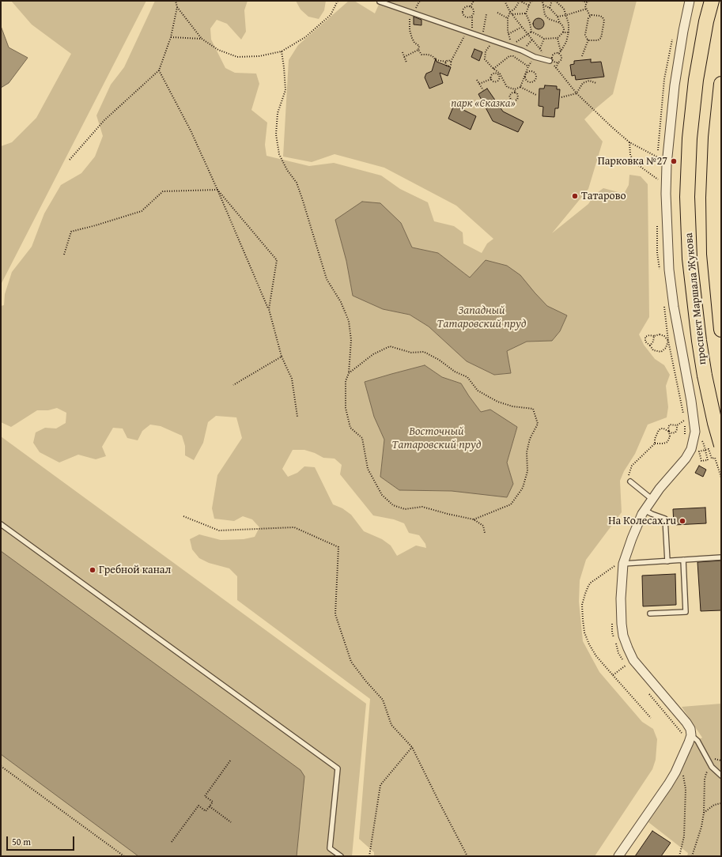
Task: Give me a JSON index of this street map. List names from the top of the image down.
{
  "streets": {
    "main road": ["проспект Маршала Жукова"]
  },
  "water": ["Западный Татаровский пруд", "Восточный Татаровский пруд"],
  "parks": ["парк «Сказка»"],
  "places": [
    "Парковка №27",
    "Татарово",
    "На Колесах.ru",
    "Гребной канал"
  ],
  "scale_bar": "50 m"
}
